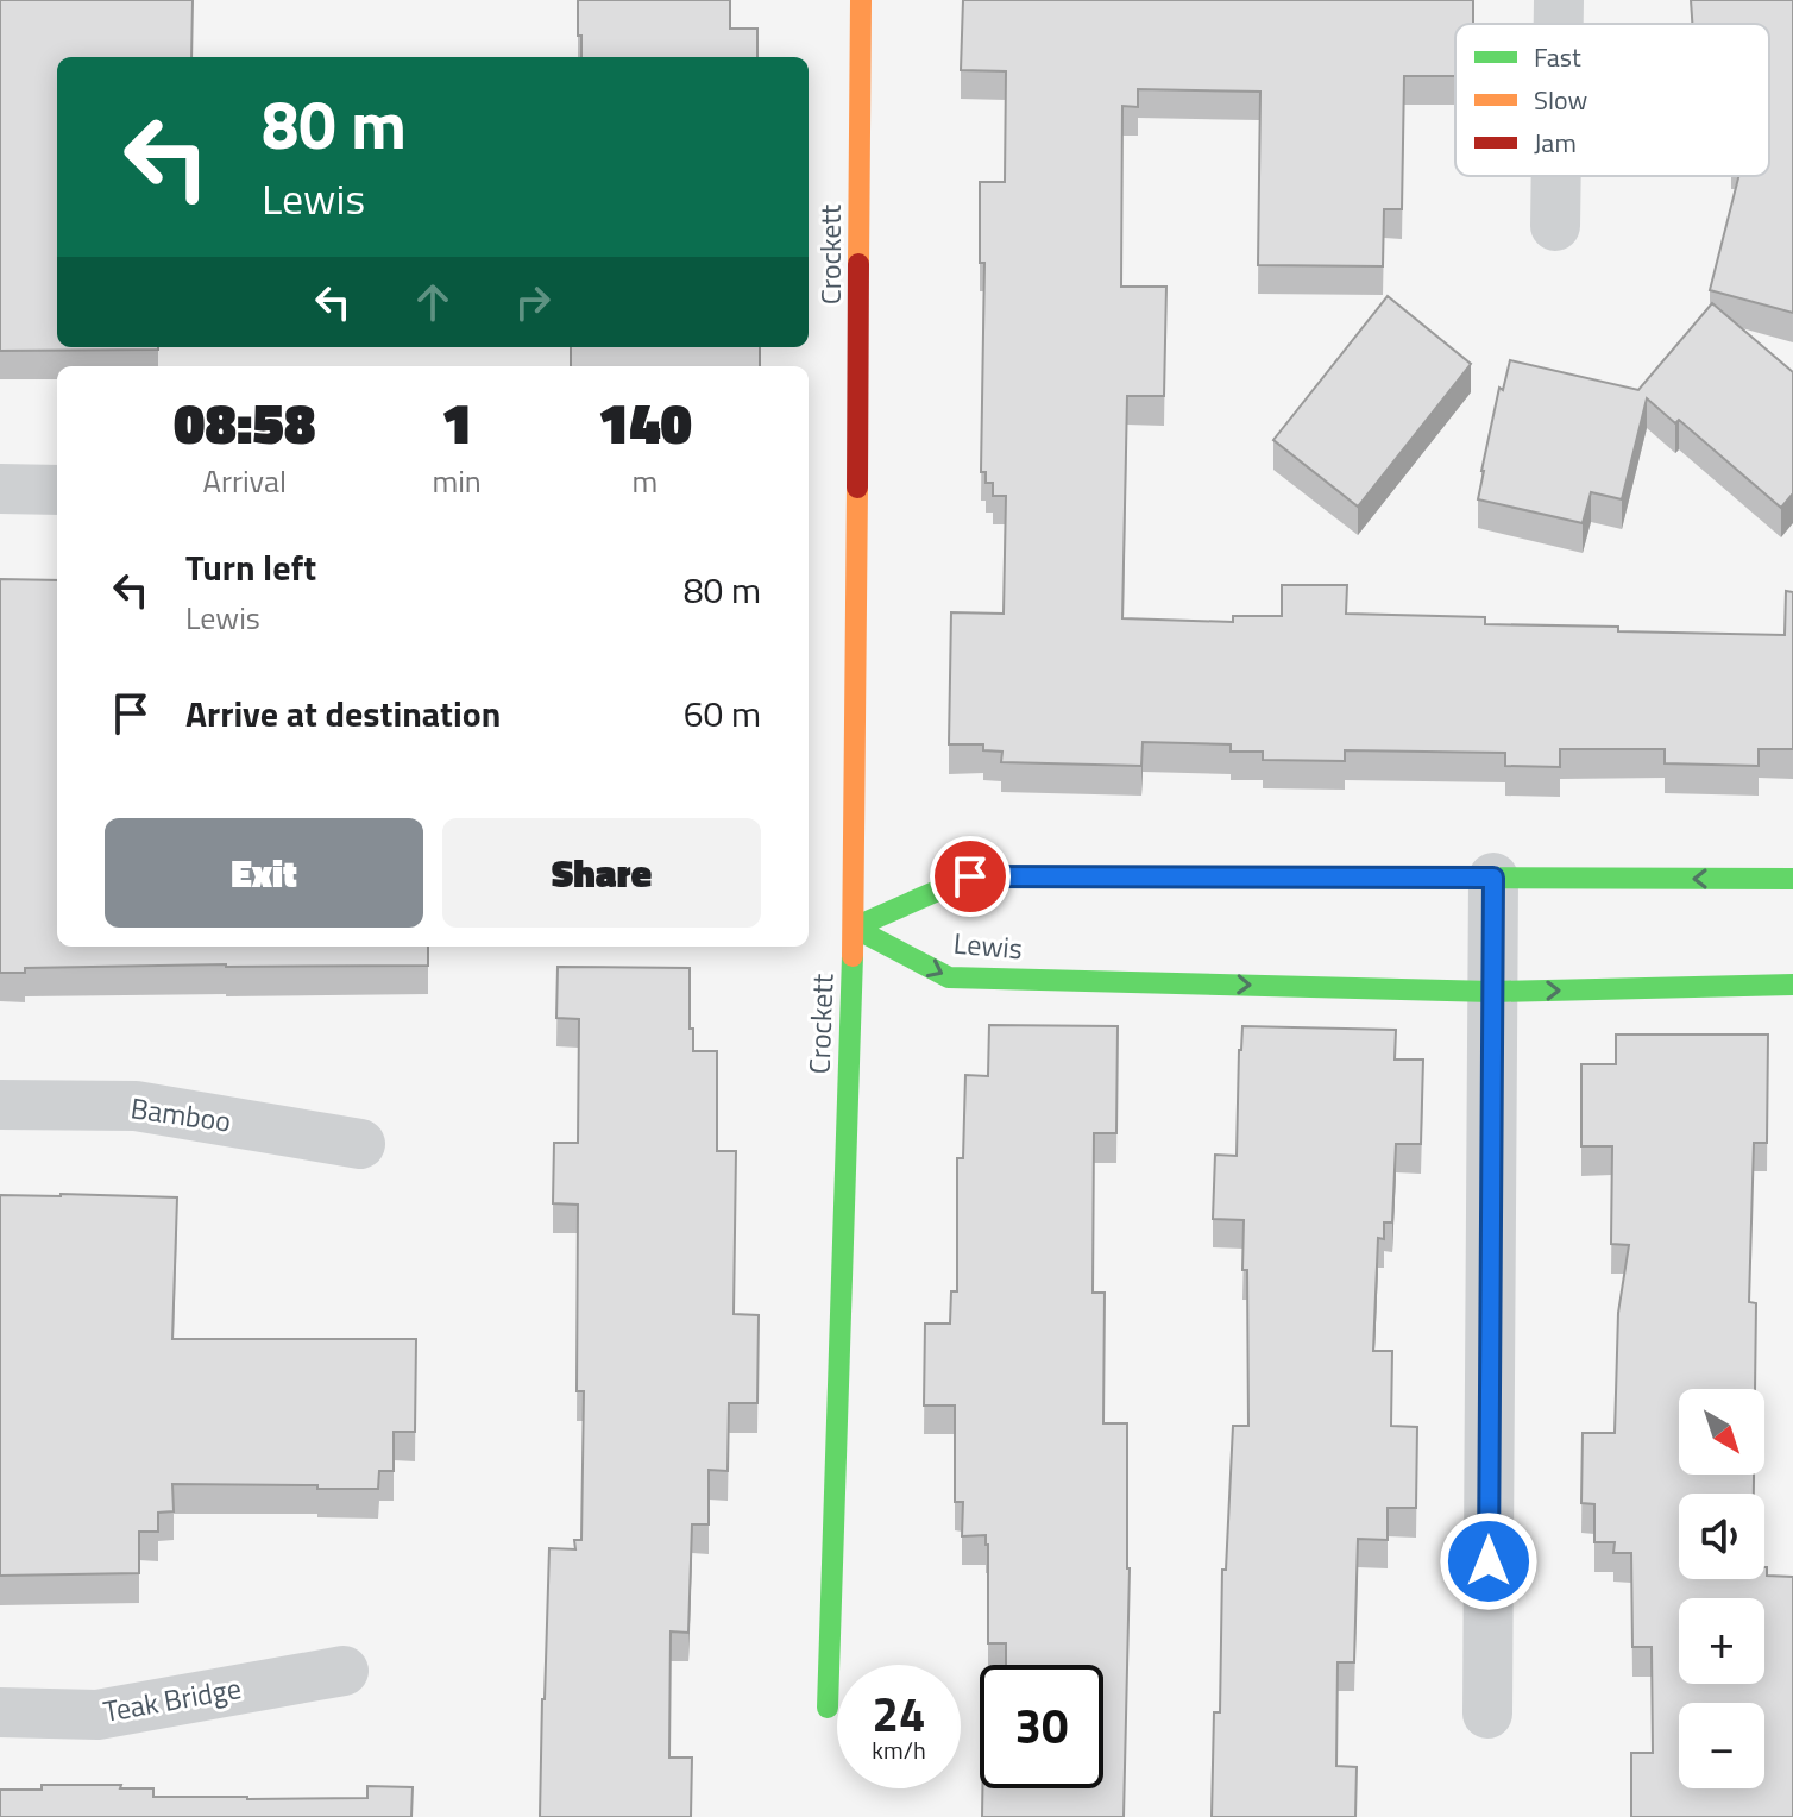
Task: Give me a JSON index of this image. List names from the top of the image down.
{
  "streets": {
    "street": [
      "Crockett",
      "Lewis",
      "Bamboo",
      "Teak Bridge"
    ]
  },
  "crossings": [
    ["Crockett", "Lewis"]
  ],
  "legend": ["Fast", "Slow", "Jam"],
  "north": "bottom right",
  "page": {
    "turn": ["80 m", "Lewis"],
    "eta": [
      "08:58",
      "Arrival",
      "1",
      "min",
      "140",
      "m"
    ],
    "list": [
      {
        "name": "Turn left",
        "note": "Lewis",
        "value": "80 m"
      },
      {
        "name": "Arrive at destination",
        "value": "60 m"
      }
    ],
    "buttons": ["Exit", "Share"],
    "map_buttons": ["+", "−"],
    "speed": "24 km/h",
    "limit": "30"
  }
}
